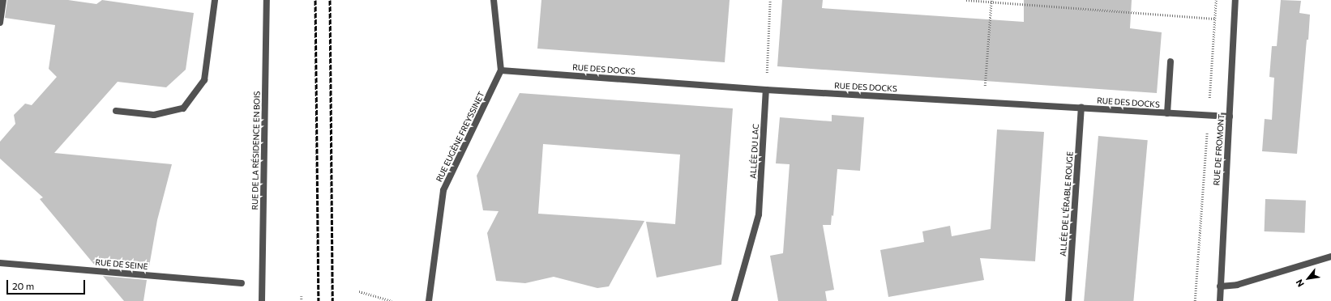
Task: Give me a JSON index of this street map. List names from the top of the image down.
{
  "streets": {
    "street": [
      "RUE DES DOCKS",
      "RUE EUGÈNE FREYSSINET",
      "RUE DE FROMONT",
      "RUE DE LA RÉSIDENCE EN BOIS",
      "ALLÉE DU LAC",
      "ALLÉE DE L'ÉRABLE ROUGE",
      "RUE DE SEINE"
    ]
  },
  "crossings": [
    ["RUE DES DOCKS", "RUE EUGÈNE FREYSSINET"],
    ["RUE DES DOCKS", "RUE DE FROMONT"],
    ["RUE DES DOCKS", "ALLÉE DU LAC"],
    ["RUE DES DOCKS", "ALLÉE DE L'ÉRABLE ROUGE"]
  ],
  "scale_bar": "20 m",
  "north": "bottom left"
}
